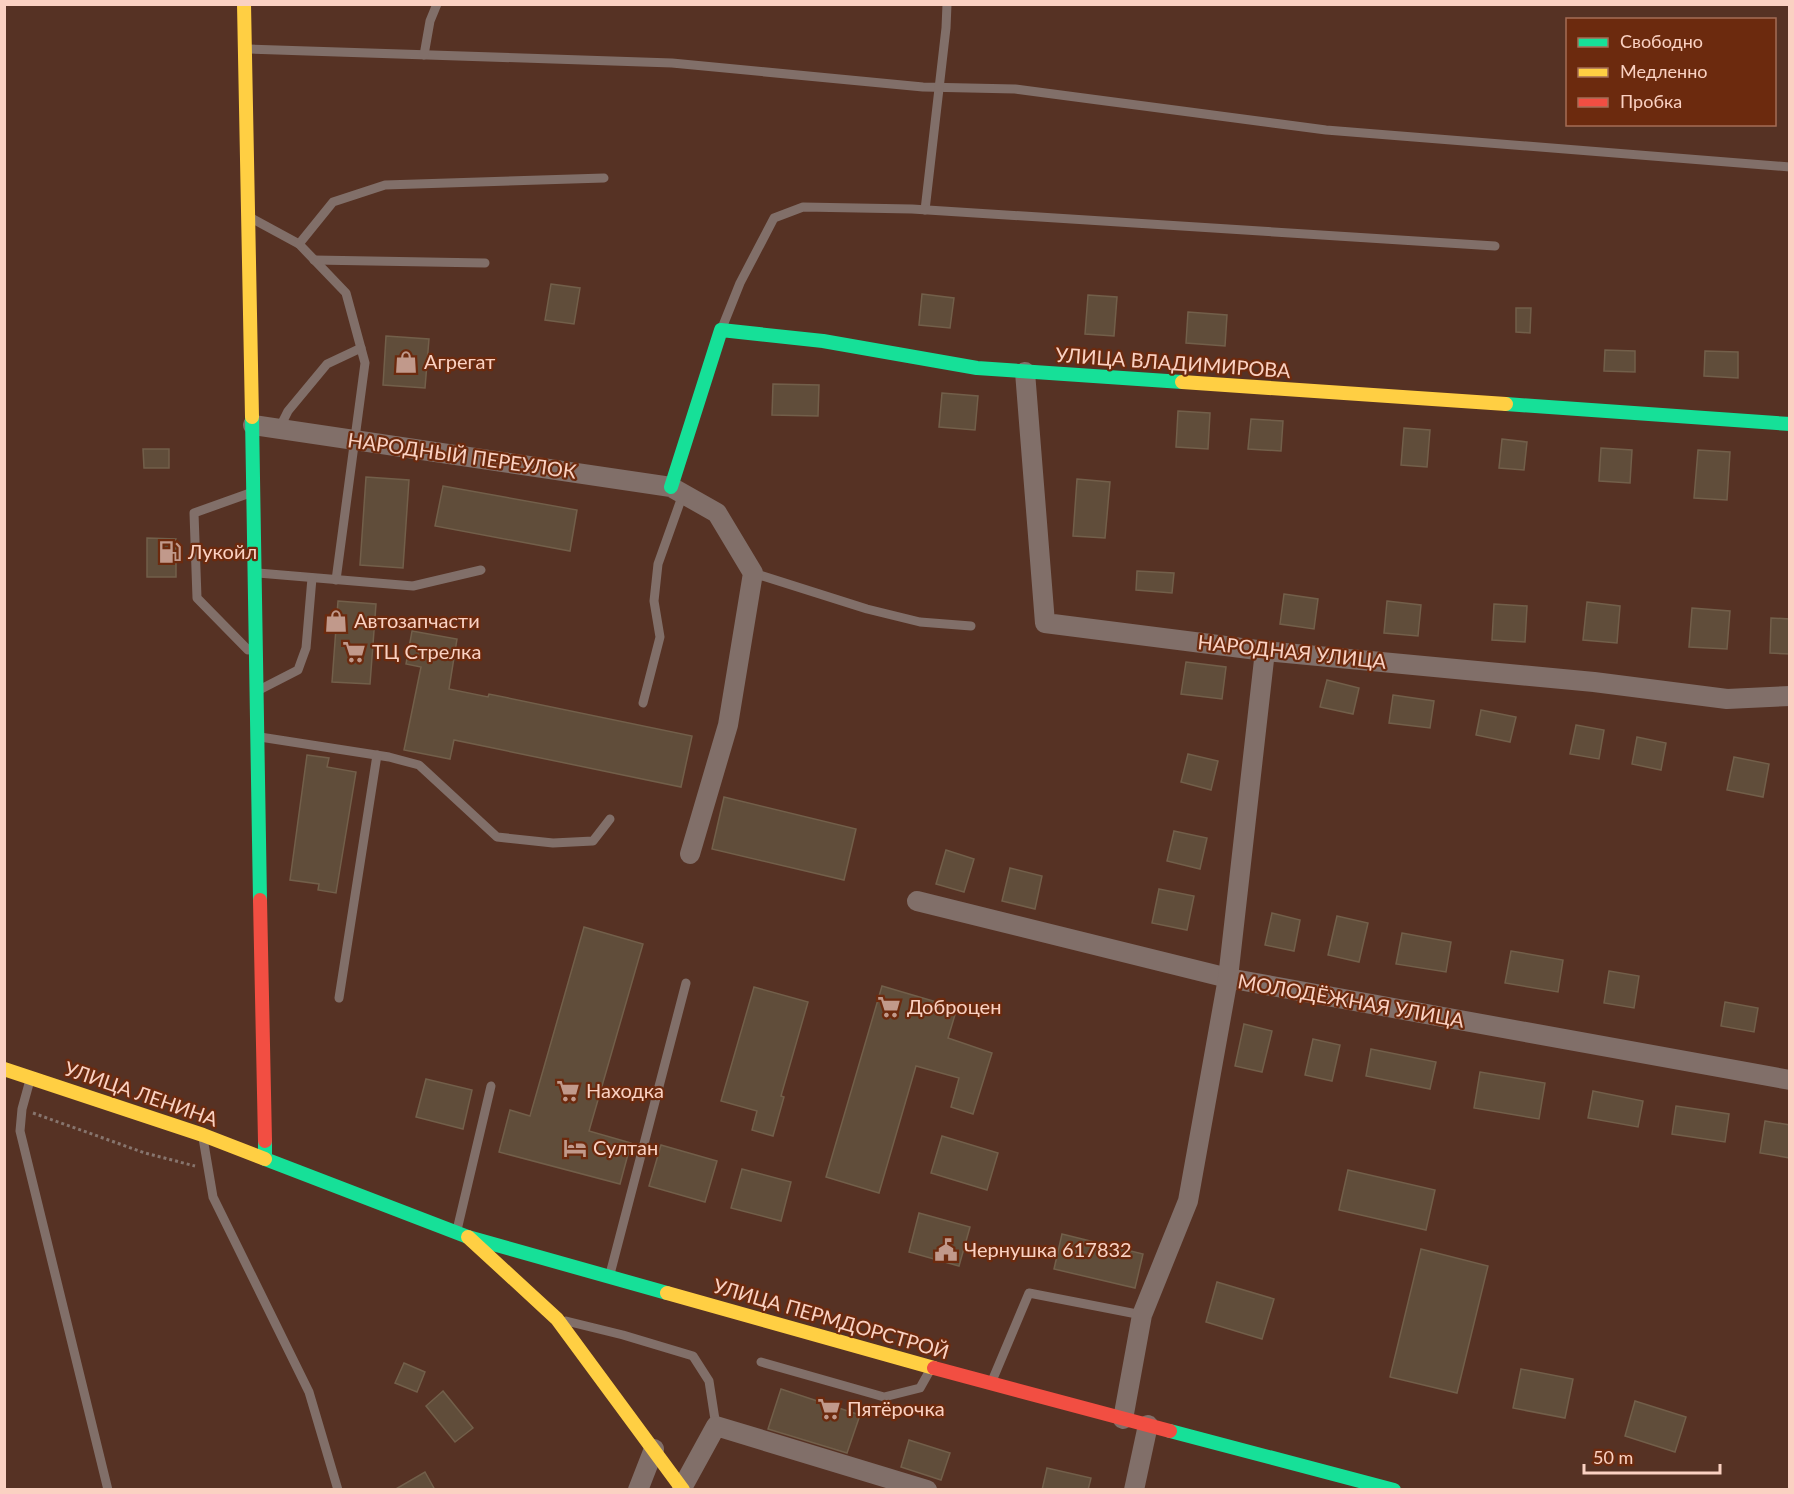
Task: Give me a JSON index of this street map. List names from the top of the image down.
{
  "streets": {
    "main road": ["УЛИЦА ВЛАДИМИРОВА", "УЛИЦА ЛЕНИНА", "УЛИЦА ПЕРМДОРСТРОЙ"],
    "street": ["НАРОДНЫЙ ПЕРЕУЛОК", "НАРОДНАЯ УЛИЦА", "МОЛОДЁЖНАЯ УЛИЦА"]
  },
  "crossings": [
    ["УЛИЦА ВЛАДИМИРОВА", "НАРОДНАЯ УЛИЦА"],
    ["УЛИЦА ЛЕНИНА", "УЛИЦА ПЕРМДОРСТРОЙ"]
  ],
  "places": {
    "shop": ["Агрегат", "Автозапчасти"],
    "fuel station": ["Лукойл"],
    "supermarket": [
      "ТЦ Стрелка",
      "Доброцен",
      "Находка",
      "Пятёрочка"
    ],
    "hotel": ["Султан"],
    "public building": ["Чернушка 617832"]
  },
  "legend": ["Свободно", "Медленно", "Пробка"],
  "scale_bar": "50 m"
}
